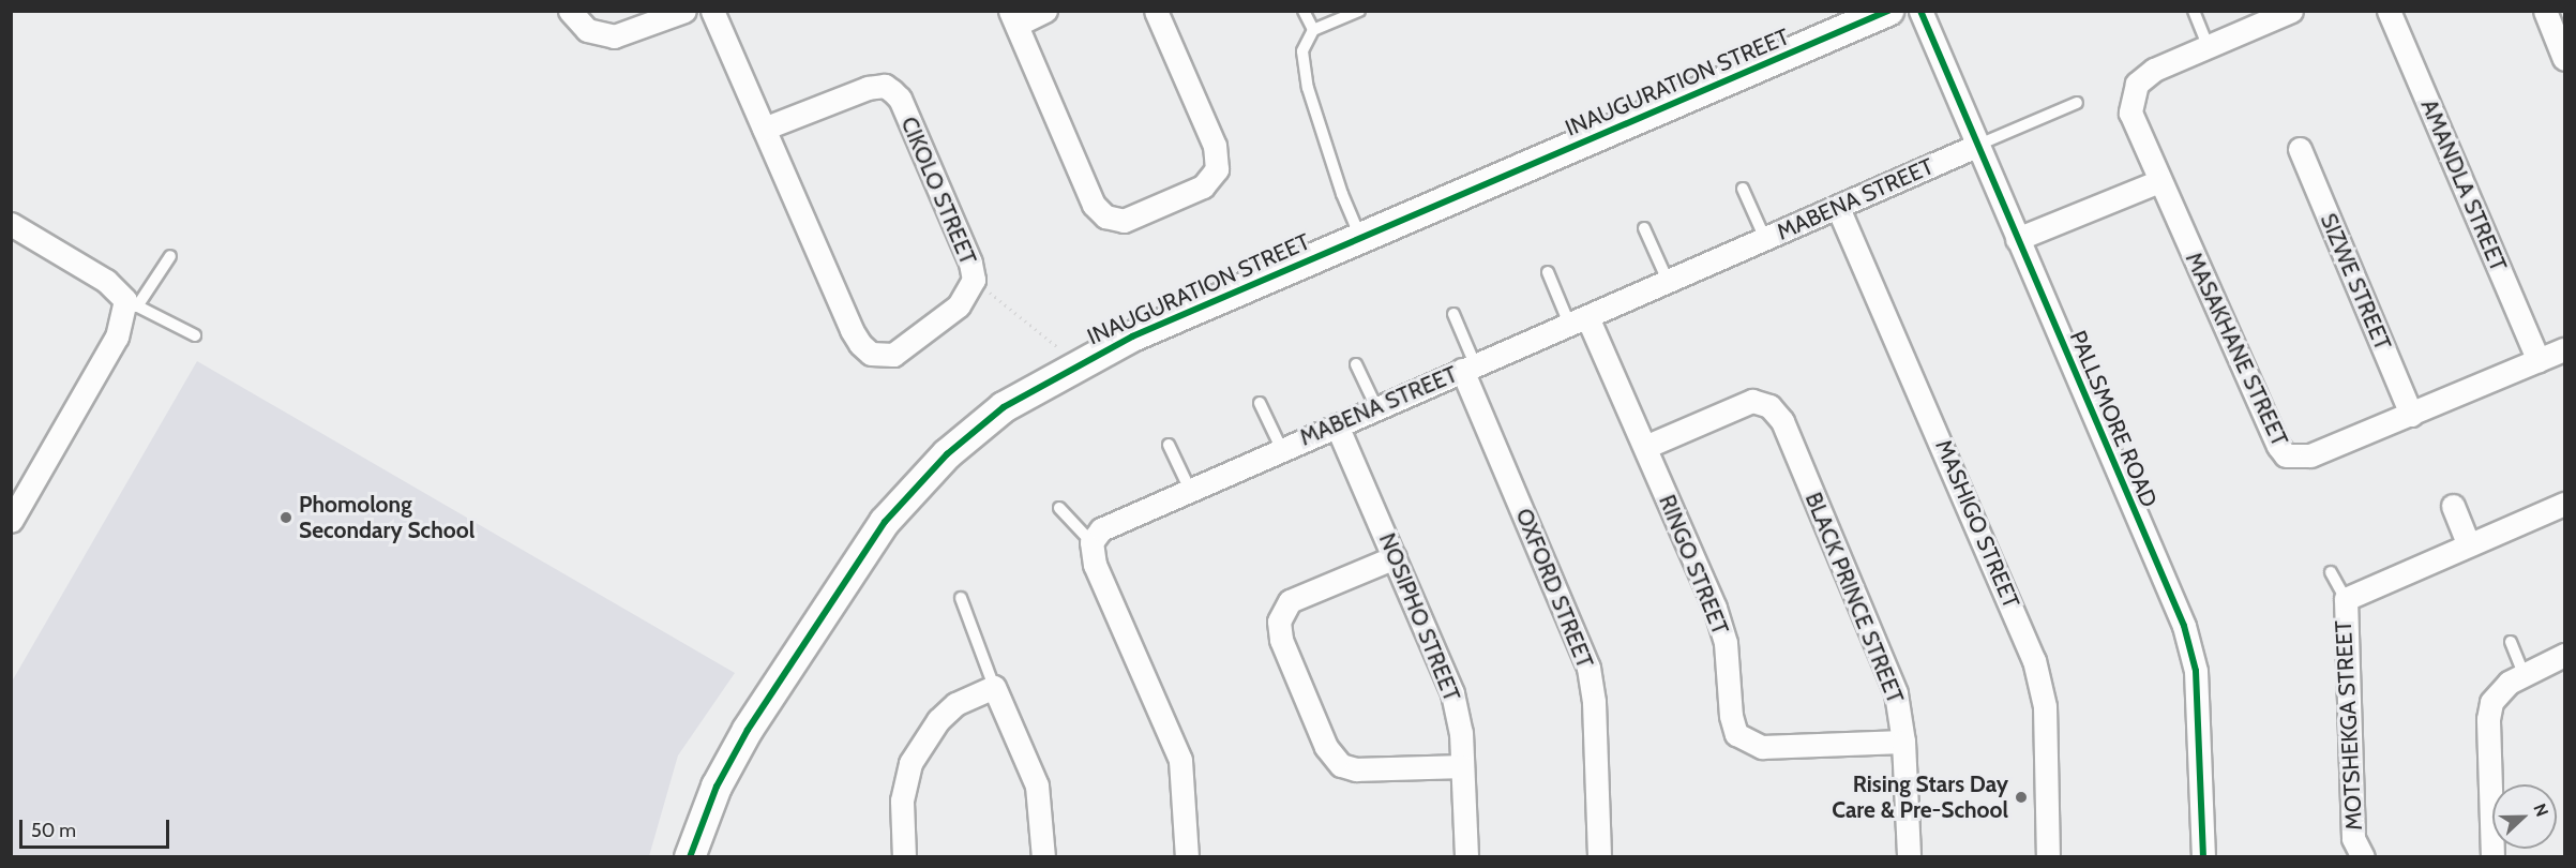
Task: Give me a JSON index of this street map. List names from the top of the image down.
{
  "streets": {
    "street": [
      "INAUGURATION STREET",
      "AMANDLA STREET",
      "CIKOLO STREET",
      "MABENA STREET",
      "SIZWE STREET",
      "MASAKHANE STREET",
      "PALLSMORE ROAD",
      "MASHIGO STREET",
      "RINGO STREET",
      "OXFORD STREET",
      "BLACK PRINCE STREET",
      "NOSIPHO STREET",
      "MOTSHEKGA STREET"
    ]
  },
  "crossings": [
    ["AMANDLA STREET", "MASAKHANE STREET"],
    ["MABENA STREET", "PALLSMORE ROAD"],
    ["MABENA STREET", "MASHIGO STREET"],
    ["MABENA STREET", "RINGO STREET"],
    ["MABENA STREET", "OXFORD STREET"],
    ["MABENA STREET", "NOSIPHO STREET"],
    ["SIZWE STREET", "MASAKHANE STREET"],
    ["RINGO STREET", "BLACK PRINCE STREET"]
  ],
  "places": ["Phomolong Secondary School", "Rising Stars Day Care & Pre-School"],
  "scale_bar": "50 m",
  "north": "right"
}
